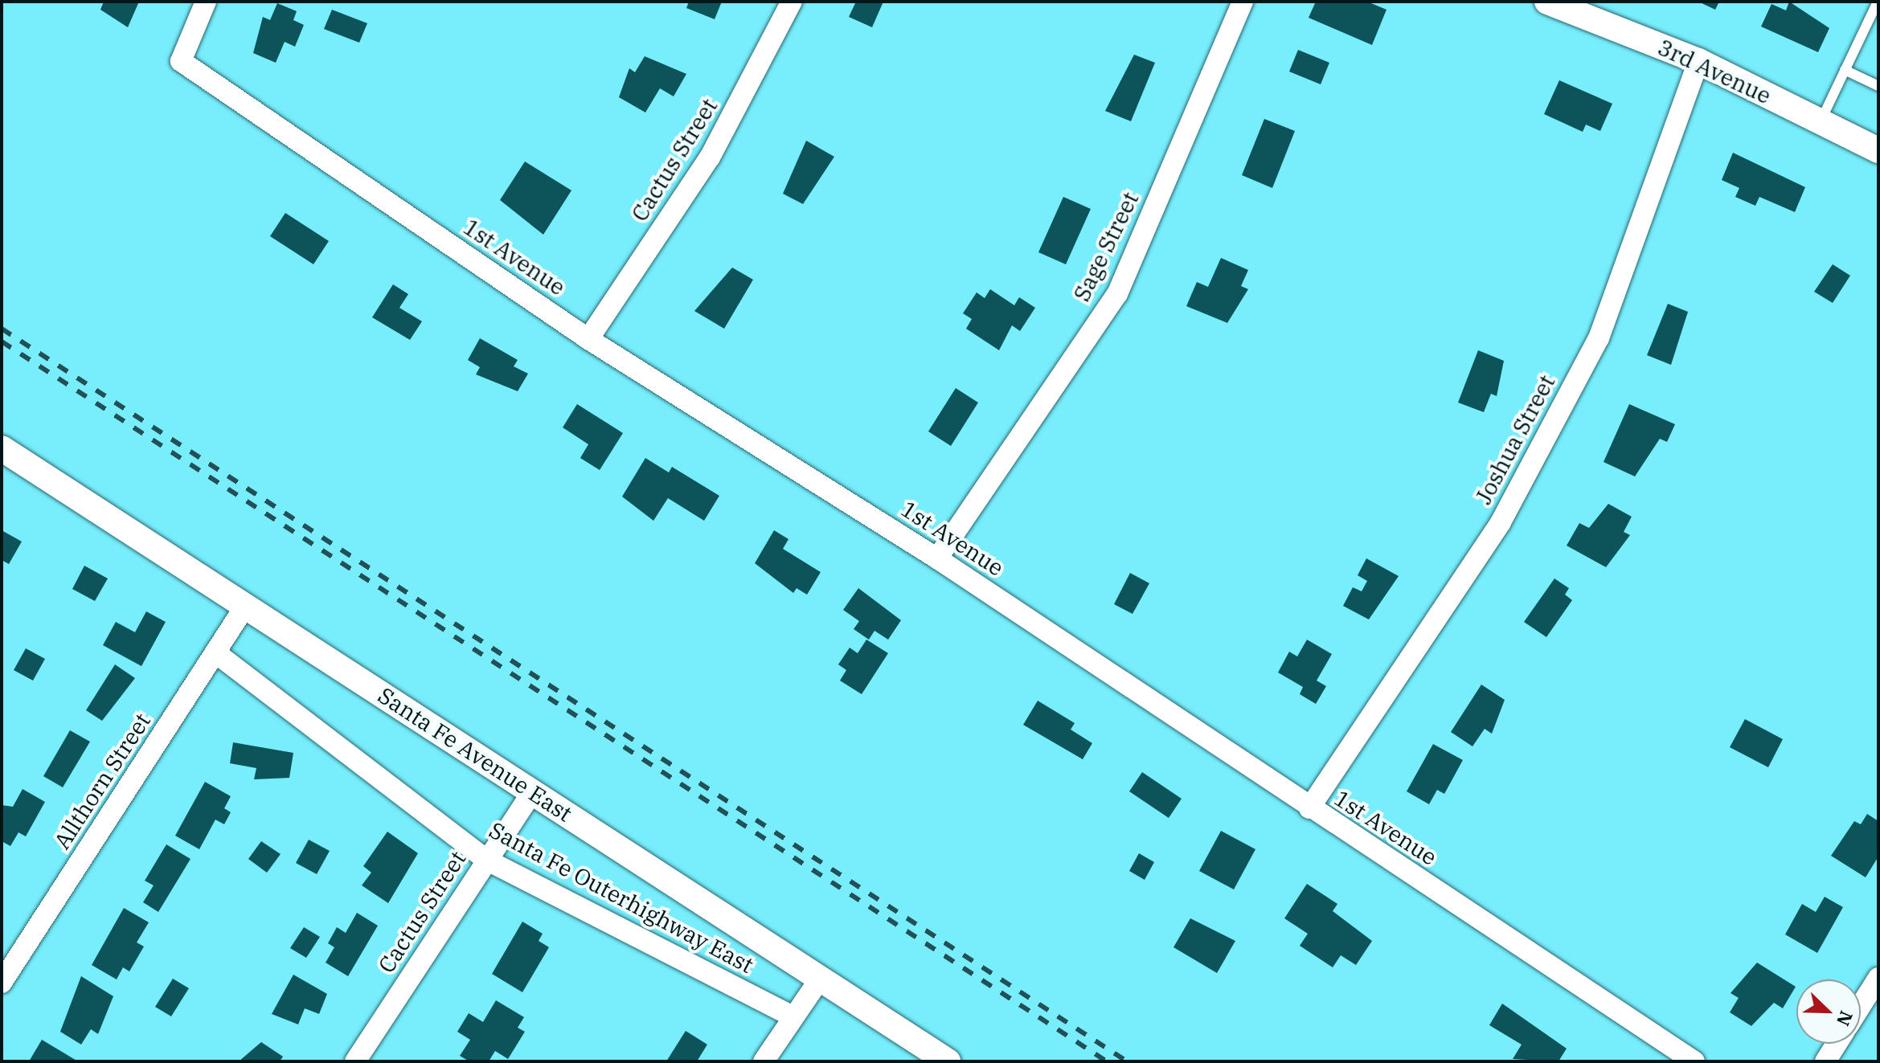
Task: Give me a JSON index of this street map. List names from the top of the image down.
{
  "streets": {
    "street": [
      "3rd Avenue",
      "Cactus Street",
      "Sage Street",
      "1st Avenue",
      "Joshua Street",
      "Santa Fe Avenue East",
      "Allthorn Street",
      "Santa Fe Outerhighway East"
    ]
  },
  "crossings": [
    ["3rd Avenue", "Joshua Street"],
    ["Cactus Street", "1st Avenue"],
    ["Cactus Street", "Santa Fe Avenue East"],
    ["Cactus Street", "Santa Fe Outerhighway East"],
    ["Sage Street", "1st Avenue"],
    ["1st Avenue", "Joshua Street"],
    ["Santa Fe Avenue East", "Allthorn Street"],
    ["Allthorn Street", "Santa Fe Outerhighway East"]
  ],
  "north": "bottom right"
}
